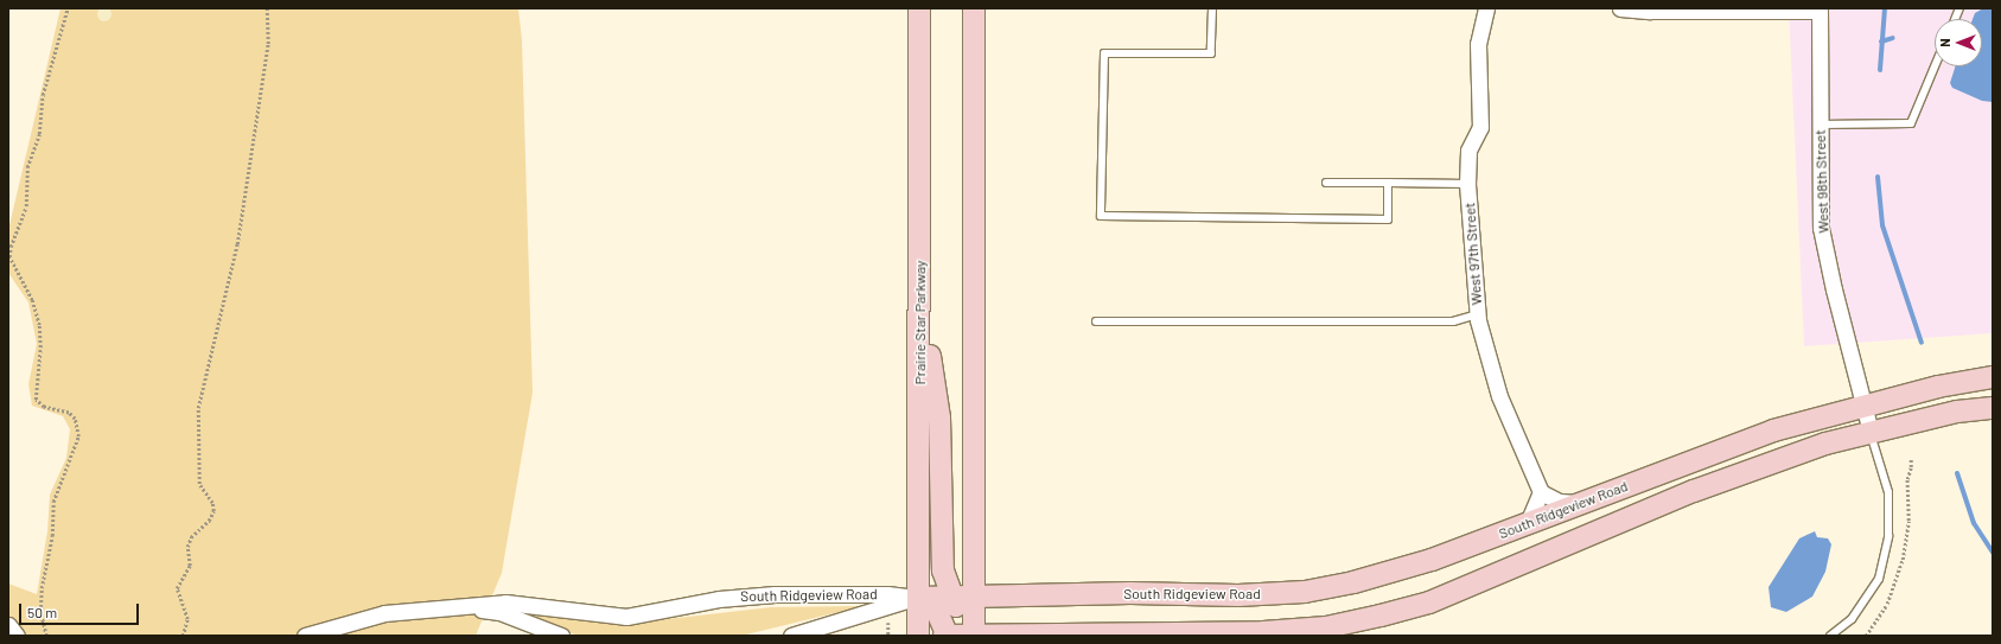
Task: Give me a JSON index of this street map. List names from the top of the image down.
{
  "streets": {
    "main road": ["Prairie Star Parkway", "South Ridgeview Road"],
    "street": ["West 98th Street", "West 97th Street"]
  },
  "crossings": [
    ["West 98th Street", "South Ridgeview Road"],
    ["Prairie Star Parkway", "South Ridgeview Road"]
  ],
  "scale_bar": "50 m",
  "north": "left"
}
